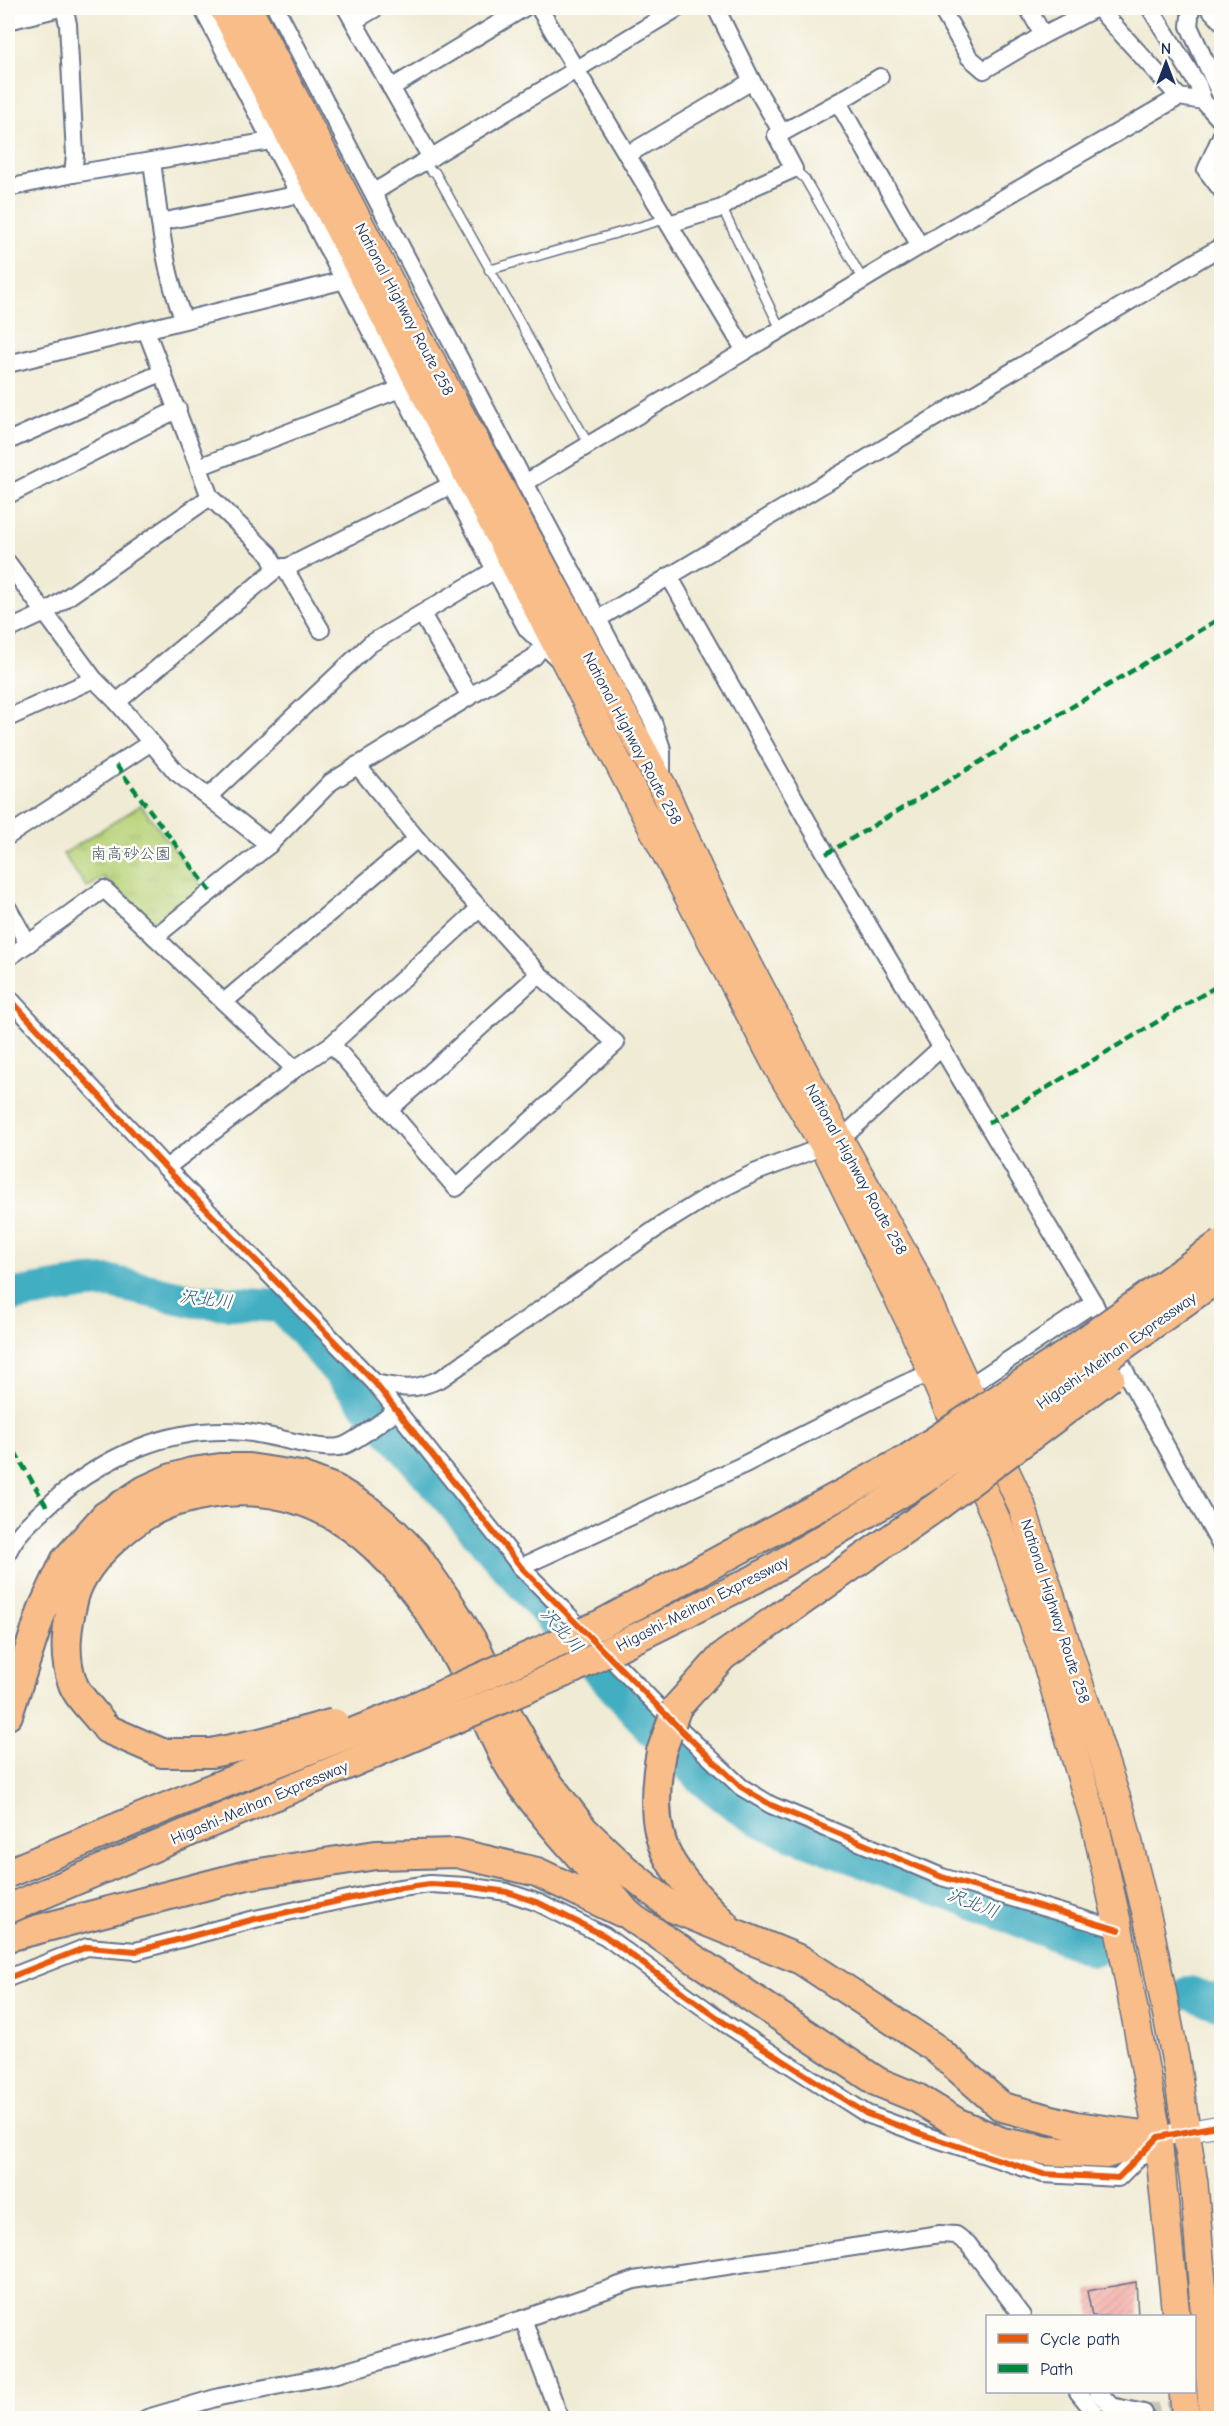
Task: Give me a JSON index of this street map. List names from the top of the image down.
{
  "streets": {
    "highway": ["National Highway Route 258", "Higashi-Meihan Expressway"]
  },
  "water": ["沢北川"],
  "parks": ["南高砂公園"],
  "legend": ["Cycle path", "Path"],
  "north": "top"
}
